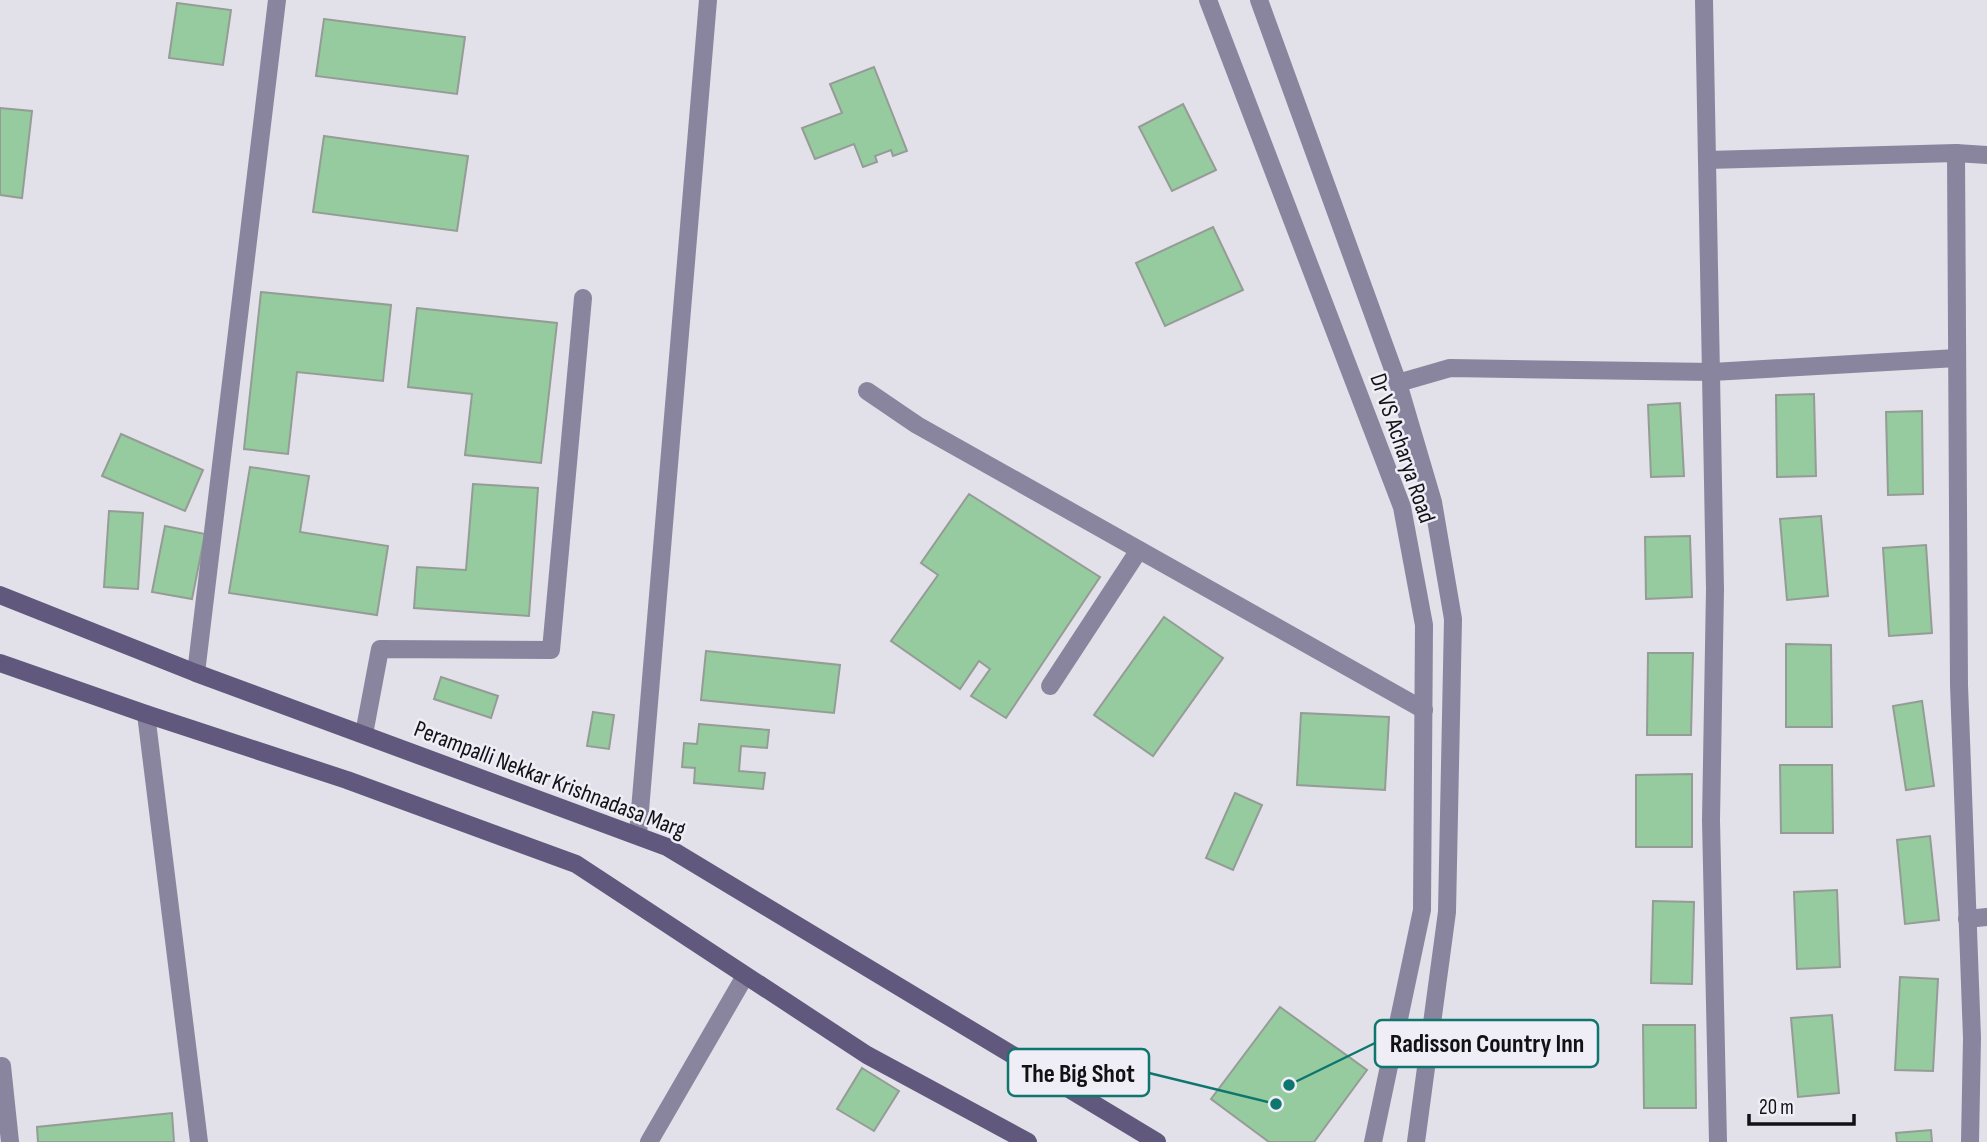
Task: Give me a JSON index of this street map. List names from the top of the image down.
{
  "streets": {
    "main road": ["Perampalli Nekkar Krishnadasa Marg"],
    "street": ["Dr VS Acharya Road"]
  },
  "places": ["Radisson Country Inn", "The Big Shot"],
  "scale_bar": "20 m"
}
